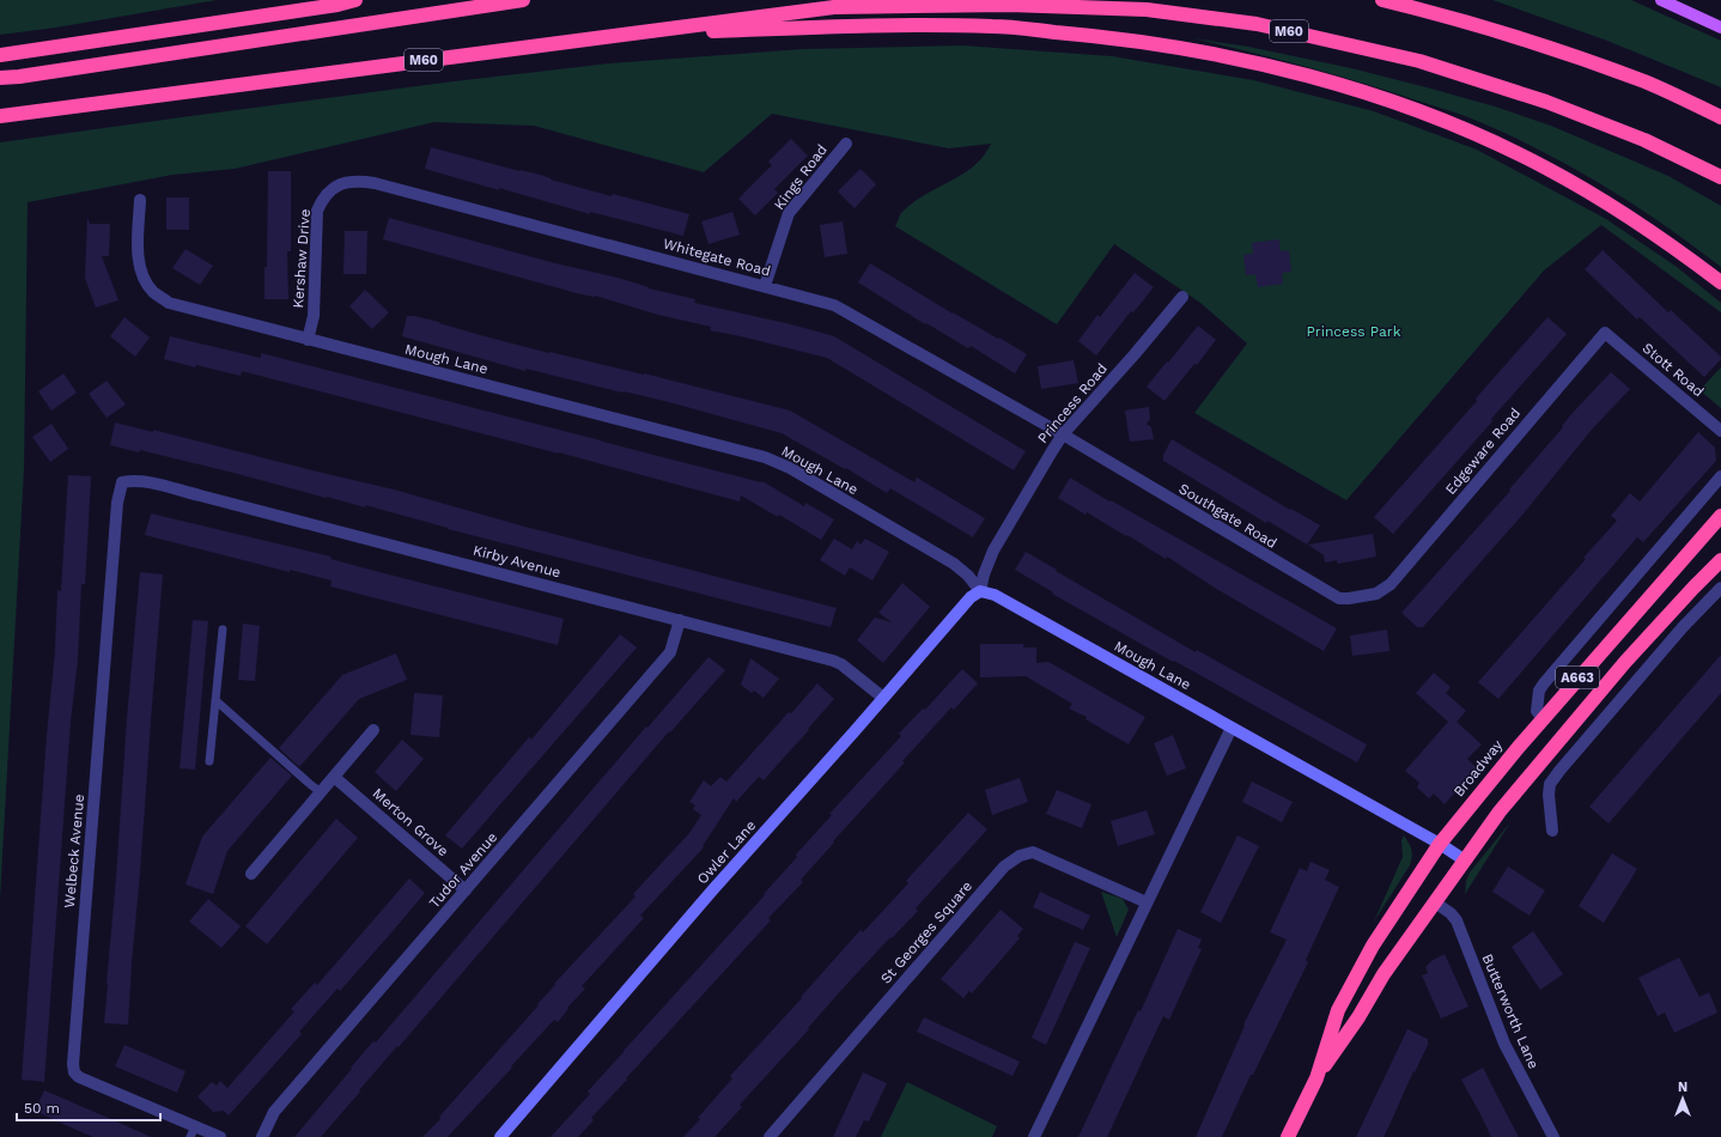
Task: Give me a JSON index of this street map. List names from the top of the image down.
{
  "streets": {
    "highway": ["M60", "A663", "Broadway"],
    "street": [
      "Kings Road",
      "Whitegate Road",
      "Kershaw Drive",
      "Mough Lane",
      "Stott Road",
      "Princess Road",
      "Edgeware Road",
      "Southgate Road",
      "Kirby Avenue",
      "Merton Grove",
      "Welbeck Avenue",
      "Owler Lane",
      "Tudor Avenue",
      "St Georges Square",
      "Butterworth Lane"
    ]
  },
  "crossings": [
    ["Kings Road", "Whitegate Road"],
    ["Whitegate Road", "Kershaw Drive"],
    ["Whitegate Road", "Princess Road"],
    ["Whitegate Road", "Southgate Road"],
    ["Kershaw Drive", "Mough Lane"],
    ["Mough Lane", "Princess Road"],
    ["Mough Lane", "Broadway"],
    ["Mough Lane", "Owler Lane"],
    ["Stott Road", "Edgeware Road"],
    ["Princess Road", "Southgate Road"],
    ["Princess Road", "Owler Lane"],
    ["Edgeware Road", "Southgate Road"],
    ["Kirby Avenue", "Welbeck Avenue"],
    ["Kirby Avenue", "Owler Lane"],
    ["Kirby Avenue", "Tudor Avenue"],
    ["Broadway", "Butterworth Lane"],
    ["Merton Grove", "Tudor Avenue"]
  ],
  "parks": ["Princess Park"],
  "scale_bar": "50 m",
  "north": "top"
}
